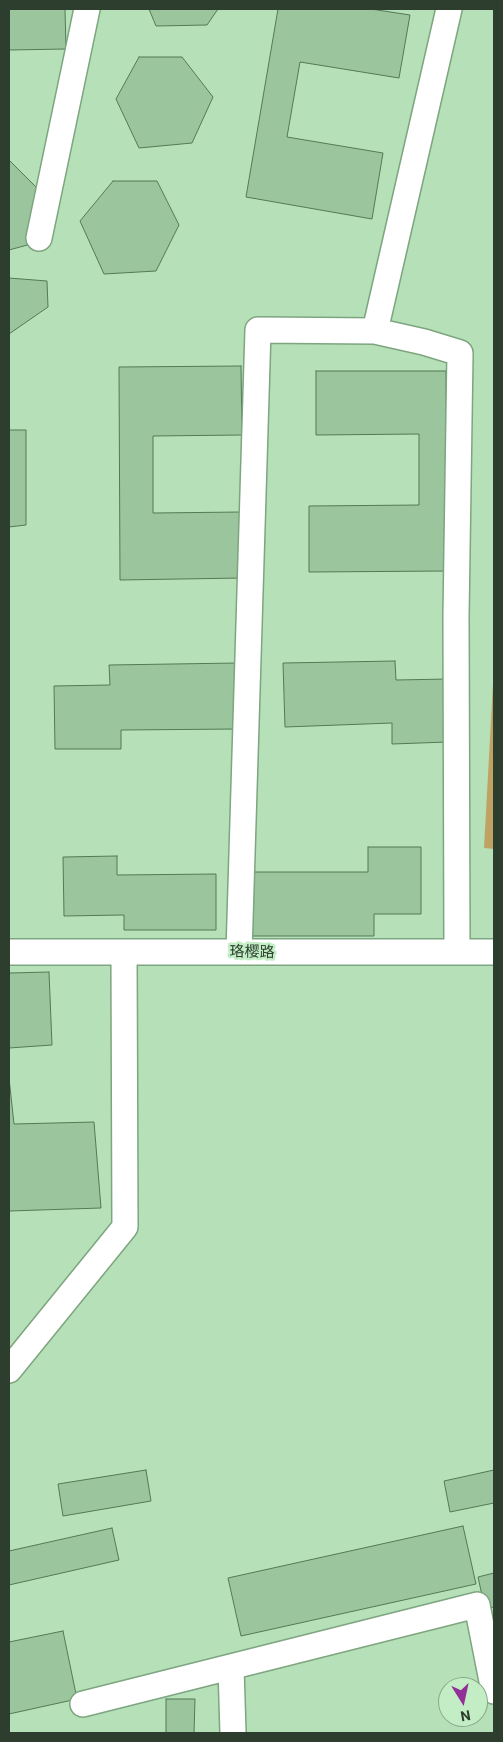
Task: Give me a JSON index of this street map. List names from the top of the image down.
{
  "streets": {
    "street": ["珞樱路"]
  },
  "north": "bottom"
}
